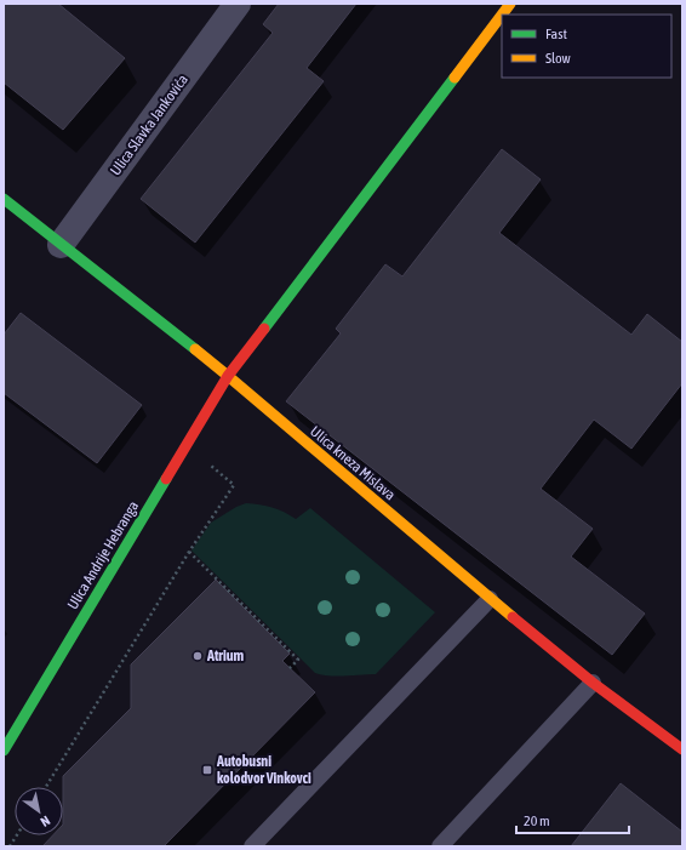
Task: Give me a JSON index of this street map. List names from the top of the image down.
{
  "streets": {
    "street": ["Ulica Slavka Jankovića", "Ulica kneza Mislava", "Ulica Andrije Hebranga"]
  },
  "crossings": [
    ["Ulica Slavka Jankovića", "Ulica kneza Mislava"],
    ["Ulica kneza Mislava", "Ulica Andrije Hebranga"]
  ],
  "places": {
    "other": ["Atrium"],
    "transit": ["Autobusni kolodvor Vinkovci"]
  },
  "legend": ["Fast", "Slow"],
  "scale_bar": "20 m",
  "north": "bottom right"
}
